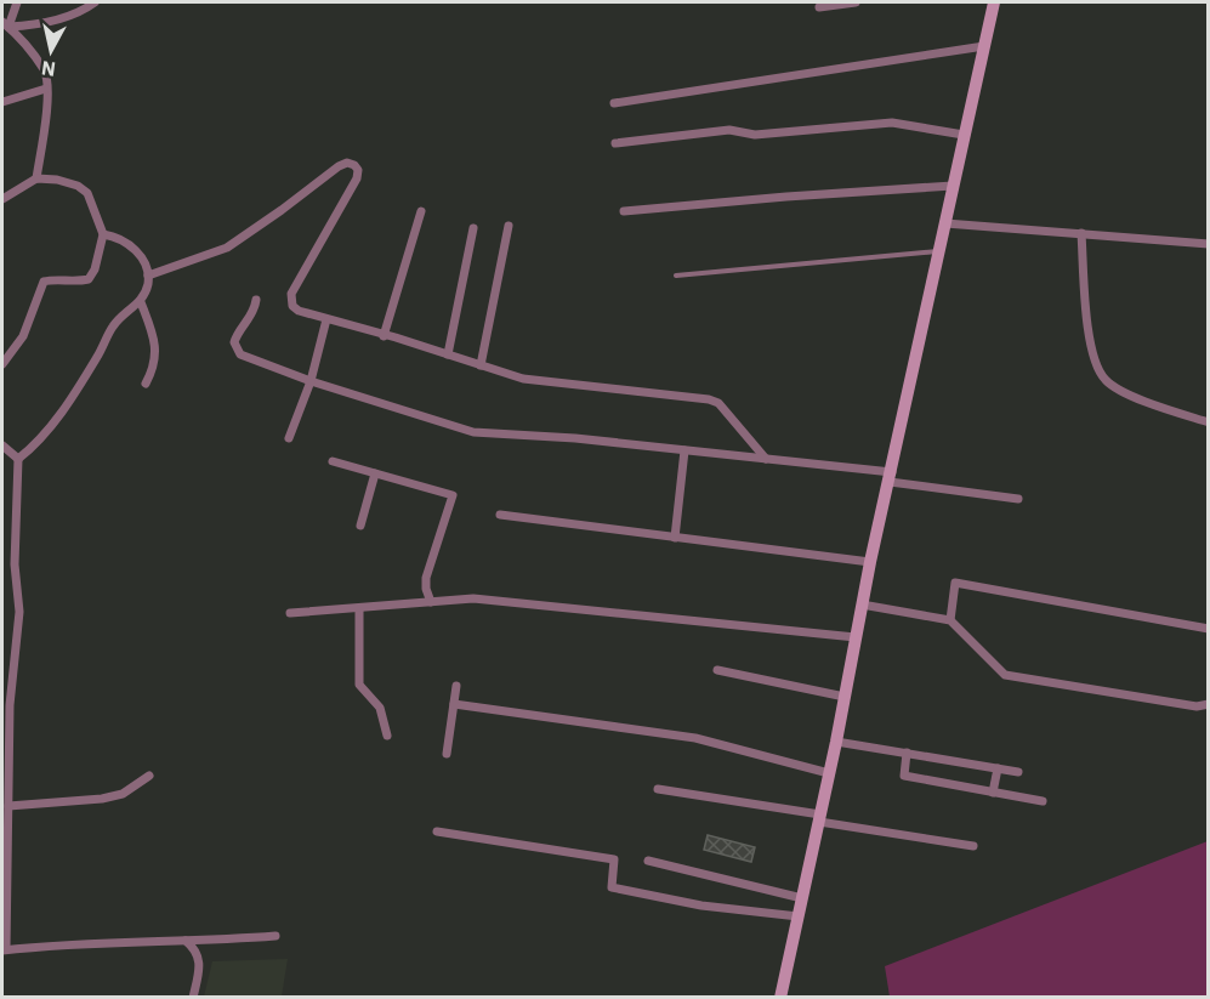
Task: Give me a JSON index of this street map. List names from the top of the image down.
{
  "north": "bottom"
}
